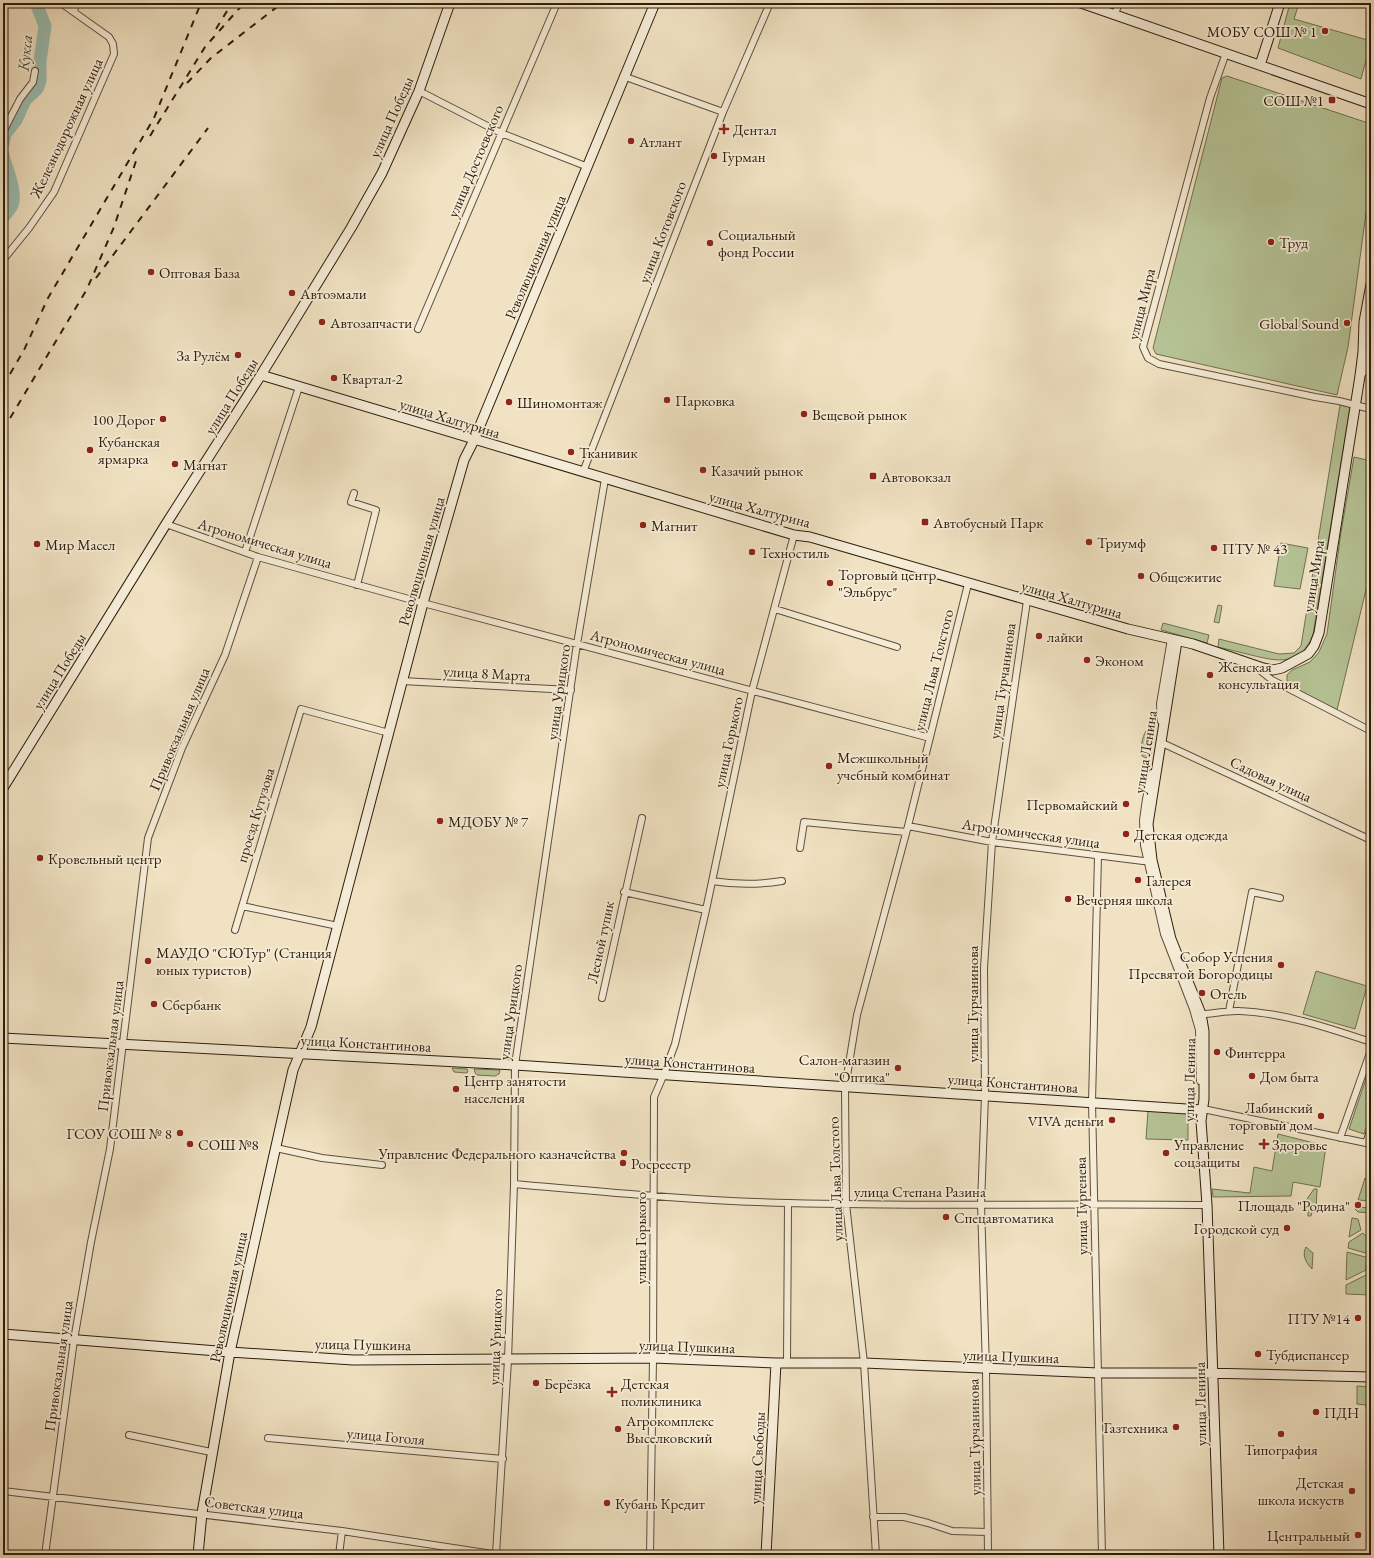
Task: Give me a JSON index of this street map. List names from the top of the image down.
{
  "streets": {
    "street": [
      "улица Победы",
      "Железнодорожная улица",
      "улица Достоевского",
      "улица Котовского",
      "Революционная улица",
      "улица Мира",
      "улица Халтурина",
      "Агрономическая улица",
      "улица Льва Толстого",
      "улица 8 Марта",
      "улица Турчанинова",
      "улица Урицкого",
      "Привокзальная улица",
      "улица Горького",
      "улица Ленина",
      "Садовая улица",
      "проезд Кутузова",
      "Лесной тупик",
      "улица Константинова",
      "улица Степана Разина",
      "улица Тургенева",
      "улица Пушкина",
      "улица Гоголя",
      "улица Свободы",
      "Советская улица"
    ]
  },
  "crossings": [
    ["улица Победы", "улица Халтурина"],
    ["улица Победы", "Агрономическая улица"],
    ["улица Котовского", "улица Халтурина"],
    ["Революционная улица", "улица Халтурина"],
    ["Революционная улица", "Агрономическая улица"],
    ["Революционная улица", "улица 8 Марта"],
    ["Революционная улица", "проезд Кутузова"],
    ["Революционная улица", "улица Константинова"],
    ["Революционная улица", "улица Пушкина"],
    ["Революционная улица", "Советская улица"],
    ["улица Мира", "улица Халтурина"],
    ["улица Халтурина", "улица Льва Толстого"],
    ["улица Халтурина", "улица Турчанинова"],
    ["улица Халтурина", "улица Урицкого"],
    ["улица Халтурина", "улица Горького"],
    ["улица Халтурина", "улица Ленина"],
    ["Агрономическая улица", "улица Льва Толстого"],
    ["Агрономическая улица", "улица Турчанинова"],
    ["Агрономическая улица", "улица Урицкого"],
    ["Агрономическая улица", "Привокзальная улица"],
    ["Агрономическая улица", "улица Горького"],
    ["Агрономическая улица", "улица Ленина"],
    ["Агрономическая улица", "улица Тургенева"],
    ["улица Льва Толстого", "улица Константинова"],
    ["улица Льва Толстого", "улица Степана Разина"],
    ["улица Льва Толстого", "улица Пушкина"],
    ["улица 8 Марта", "улица Урицкого"],
    ["улица Турчанинова", "улица Константинова"],
    ["улица Турчанинова", "улица Степана Разина"],
    ["улица Турчанинова", "улица Пушкина"],
    ["улица Урицкого", "улица Константинова"],
    ["улица Урицкого", "улица Степана Разина"],
    ["улица Урицкого", "улица Пушкина"],
    ["улица Урицкого", "улица Гоголя"],
    ["улица Урицкого", "Советская улица"],
    ["Привокзальная улица", "улица Константинова"],
    ["Привокзальная улица", "улица Пушкина"],
    ["Привокзальная улица", "Советская улица"],
    ["улица Горького", "Лесной тупик"],
    ["улица Горького", "улица Константинова"],
    ["улица Горького", "улица Степана Разина"],
    ["улица Горького", "улица Пушкина"],
    ["улица Ленина", "Садовая улица"],
    ["улица Ленина", "улица Константинова"],
    ["улица Ленина", "улица Степана Разина"],
    ["улица Ленина", "улица Пушкина"],
    ["улица Константинова", "улица Тургенева"],
    ["улица Степана Разина", "улица Тургенева"],
    ["улица Тургенева", "улица Пушкина"],
    ["улица Пушкина", "улица Свободы"]
  ],
  "water": ["Кукса"],
  "places": {
    "other": [
      "МОБУ СОШ № 1",
      "Атлант",
      "Гурман",
      "Труд",
      "Социальный фонд России",
      "Оптовая База",
      "Автоэмали",
      "Автозапчасти",
      "Global Sound",
      "За Рулём",
      "Квартал-2",
      "Парковка",
      "Шиномонтаж",
      "Вещевой рынок",
      "100 Дорог",
      "Кубанская ярмарка",
      "Тканивик",
      "Магнат",
      "Казачий рынок",
      "Магнит",
      "Триумф",
      "Мир Масел",
      "ПТУ № 43",
      "Техностиль",
      "Общежитие",
      "Торговый центр \"Эльбрус\"",
      "лайки",
      "Эконом",
      "Женская консультация",
      "Межшкольный учебный комбинат",
      "Первомайский",
      "МДОБУ № 7",
      "Детская одежда",
      "Кровельный центр",
      "Галерея",
      "Вечерняя школа",
      "МАУДО \"СЮТур\" (Станция юных туристов)",
      "Собор Успения Пресвятой Богородицы",
      "Отель",
      "Сбербанк",
      "Финтерра",
      "Салон-магазин \"Оптика\"",
      "Дом быта",
      "Центр занятости населения",
      "Лабинский торговый дом",
      "VIVA деньги",
      "ГСОУ СОШ № 8",
      "СОШ №8",
      "Управление Федерального казначейства",
      "Управление соцзащиты",
      "Росреестр",
      "Площадь \"Родина\"",
      "Спецавтоматика",
      "Городской суд",
      "ПТУ №14",
      "Тубдиспансер",
      "Берёзка",
      "ПДН",
      "Газтехника",
      "Агрокомплекс Выселковский",
      "Типография",
      "Детская школа искуств",
      "Кубань Кредит",
      "Центральный"
    ],
    "transit": ["СОШ №1", "Автовокзал", "Автобусный Парк"],
    "health": ["Дентал", "Здоровье", "Детская поликлиника"]
  }
}
